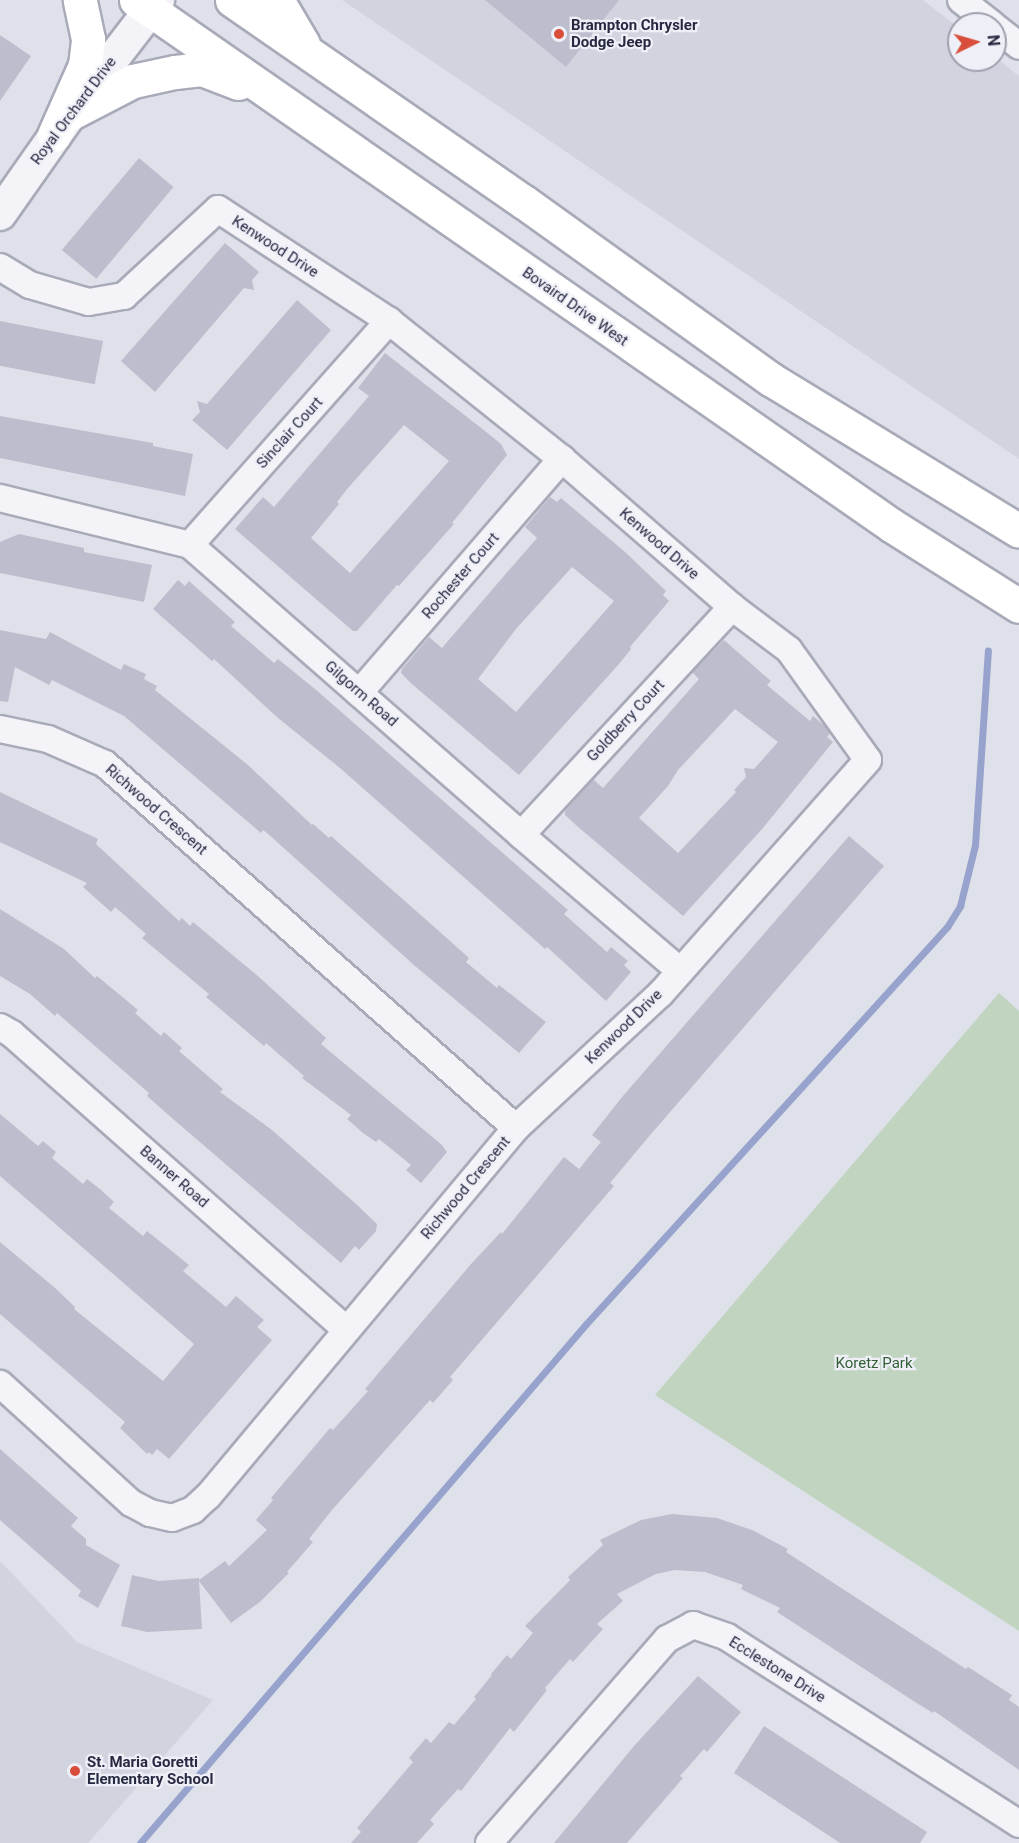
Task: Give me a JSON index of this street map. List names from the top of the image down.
{
  "streets": {
    "main road": ["Bovaird Drive West"],
    "street": [
      "Royal Orchard Drive",
      "Kenwood Drive",
      "Sinclair Court",
      "Rochester Court",
      "Gilgorm Road",
      "Goldberry Court",
      "Richwood Crescent",
      "Banner Road",
      "Ecclestone Drive"
    ]
  },
  "crossings": [
    ["Royal Orchard Drive", "Bovaird Drive West"],
    ["Kenwood Drive", "Sinclair Court"],
    ["Kenwood Drive", "Rochester Court"],
    ["Kenwood Drive", "Gilgorm Road"],
    ["Kenwood Drive", "Goldberry Court"],
    ["Kenwood Drive", "Richwood Crescent"],
    ["Sinclair Court", "Gilgorm Road"],
    ["Rochester Court", "Gilgorm Road"],
    ["Gilgorm Road", "Goldberry Court"],
    ["Richwood Crescent", "Banner Road"]
  ],
  "parks": ["Koretz Park"],
  "places": ["Brampton Chrysler Dodge Jeep", "St. Maria Goretti Elementary School"],
  "north": "right"
}
